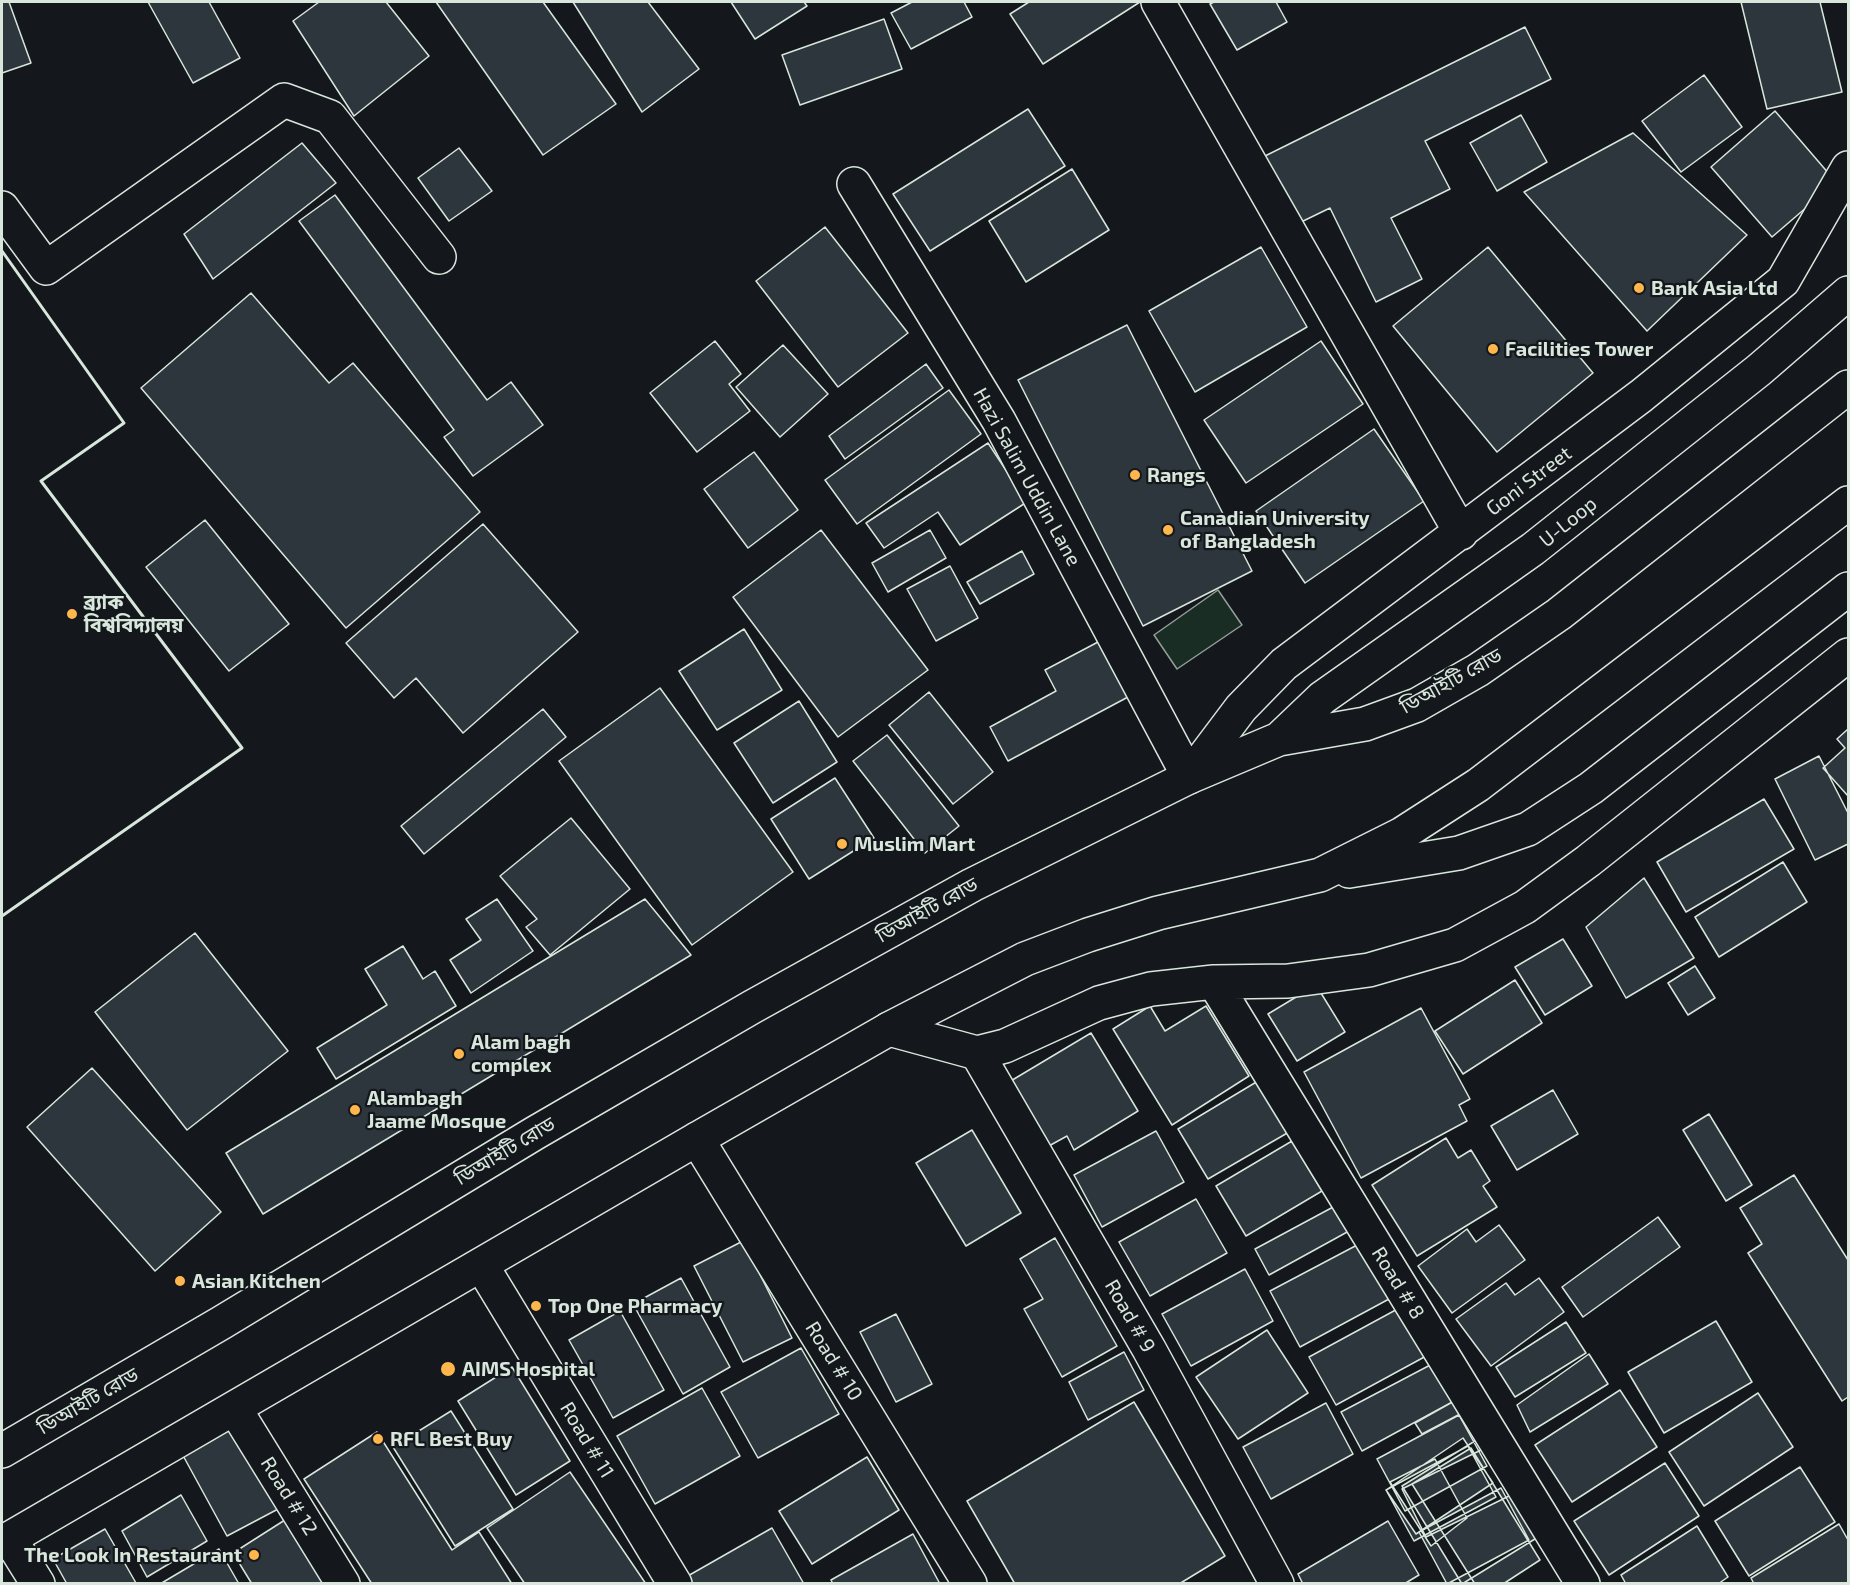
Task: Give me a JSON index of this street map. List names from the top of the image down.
{
  "streets": {
    "street": [
      "Hazi Salim Uddin Lane",
      "Goni Street",
      "U-Loop",
      "ডিআইটি রোড",
      "Road # 8",
      "Road # 9",
      "Road # 10",
      "Road # 11",
      "Road # 12"
    ]
  },
  "crossings": [
    ["Hazi Salim Uddin Lane", "Goni Street"],
    ["Hazi Salim Uddin Lane", "ডিআইটি রোড"],
    ["Goni Street", "ডিআইটি রোড"],
    ["U-Loop", "ডিআইটি রোড"]
  ],
  "places": [
    "Bank Asia Ltd",
    "Facilities Tower",
    "Rangs",
    "Canadian University of Bangladesh",
    "ব্র্যাক বিশ্ববিদ্যালয়",
    "Muslim Mart",
    "Alam bagh complex",
    "Alambagh Jaame Mosque",
    "Asian Kitchen",
    "Top One Pharmacy",
    "AIMS Hospital",
    "RFL Best Buy",
    "The Look In Restaurant"
  ]
}
